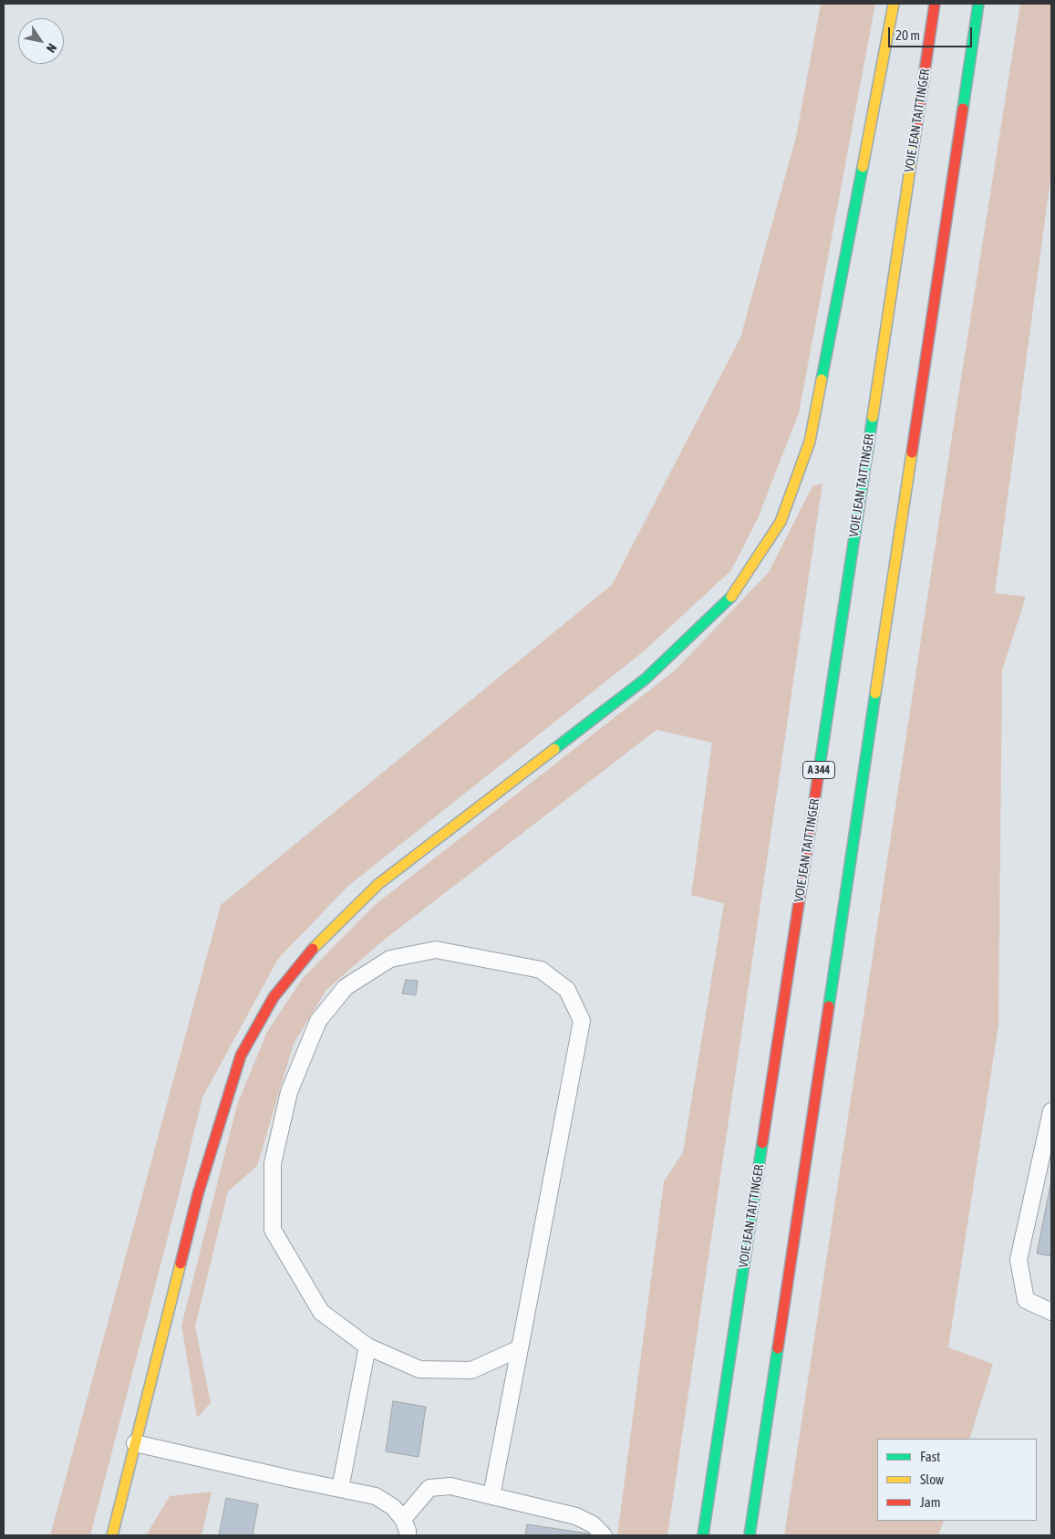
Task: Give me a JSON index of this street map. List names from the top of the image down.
{
  "streets": {
    "highway": ["VOIE JEAN TAITTINGER", "A 344"]
  },
  "legend": ["Fast", "Slow", "Jam"],
  "scale_bar": "20 m",
  "north": "bottom right"
}
